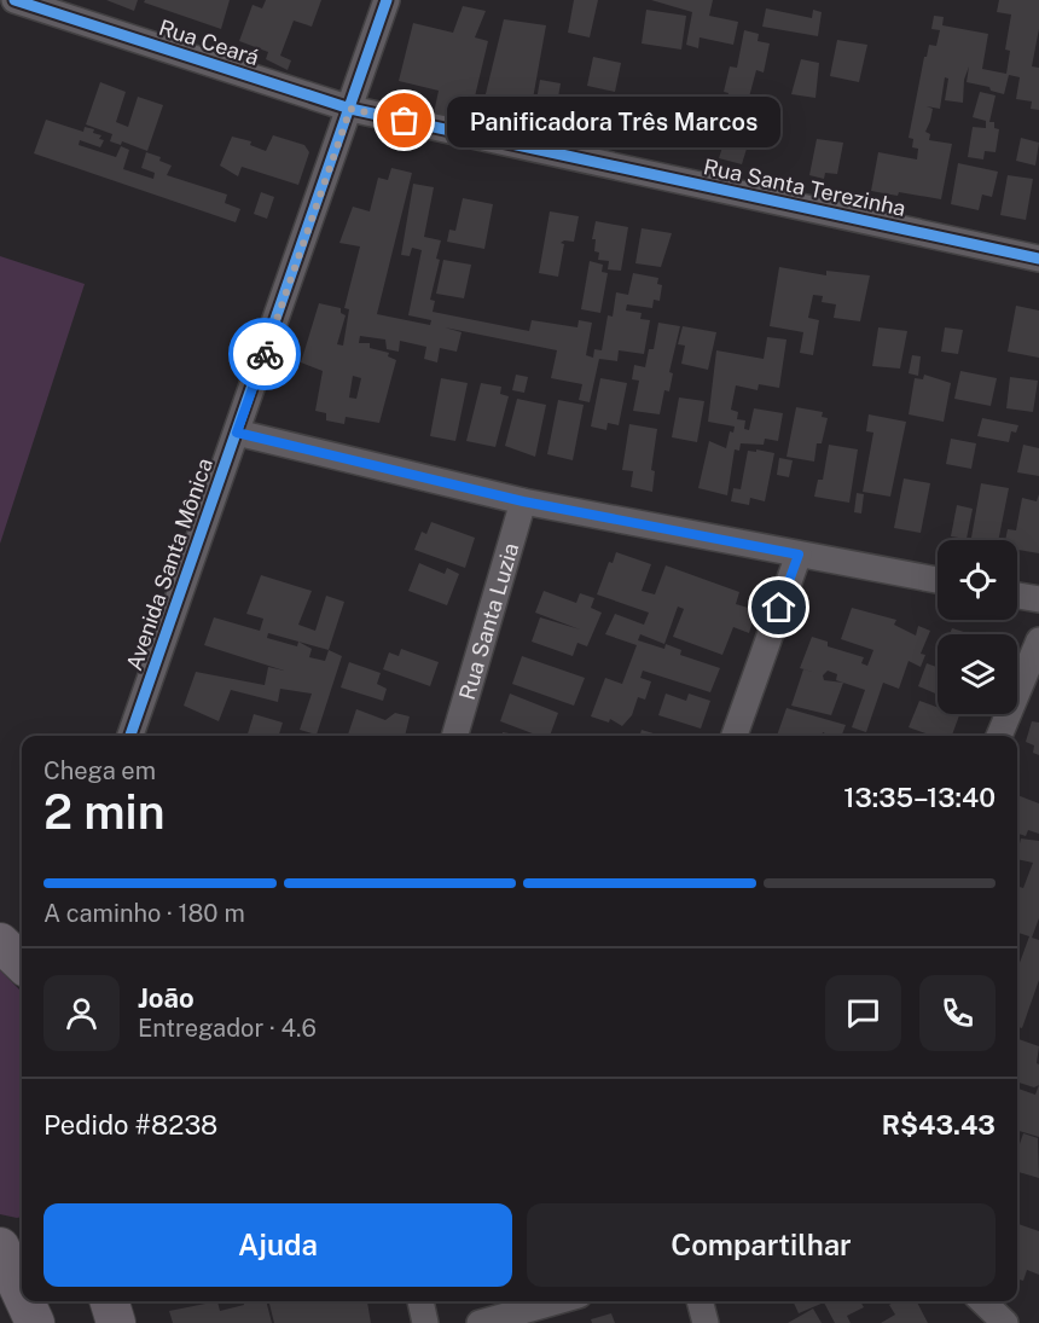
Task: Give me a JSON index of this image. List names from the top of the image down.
{
  "streets": {
    "street": [
      "Rua Ceará",
      "Rua Santa Terezinha",
      "Avenida Santa Mônica",
      "Rua Santa Luzia"
    ]
  },
  "crossings": [
    ["Rua Ceará", "Rua Santa Terezinha"],
    ["Rua Ceará", "Avenida Santa Mônica"],
    ["Rua Santa Terezinha", "Avenida Santa Mônica"]
  ],
  "places": ["Panificadora Três Marcos"],
  "page": {
    "bubble": "Panificadora Três Marcos",
    "heading": ["2 min", "Chega em", "13:35–13:40"],
    "panel": [
      "João",
      "Entregador · 4.6",
      "Pedido #8238",
      "R$43.43"
    ],
    "bar": "A caminho · 180 m",
    "buttons": ["Ajuda", "Compartilhar"]
  }
}
